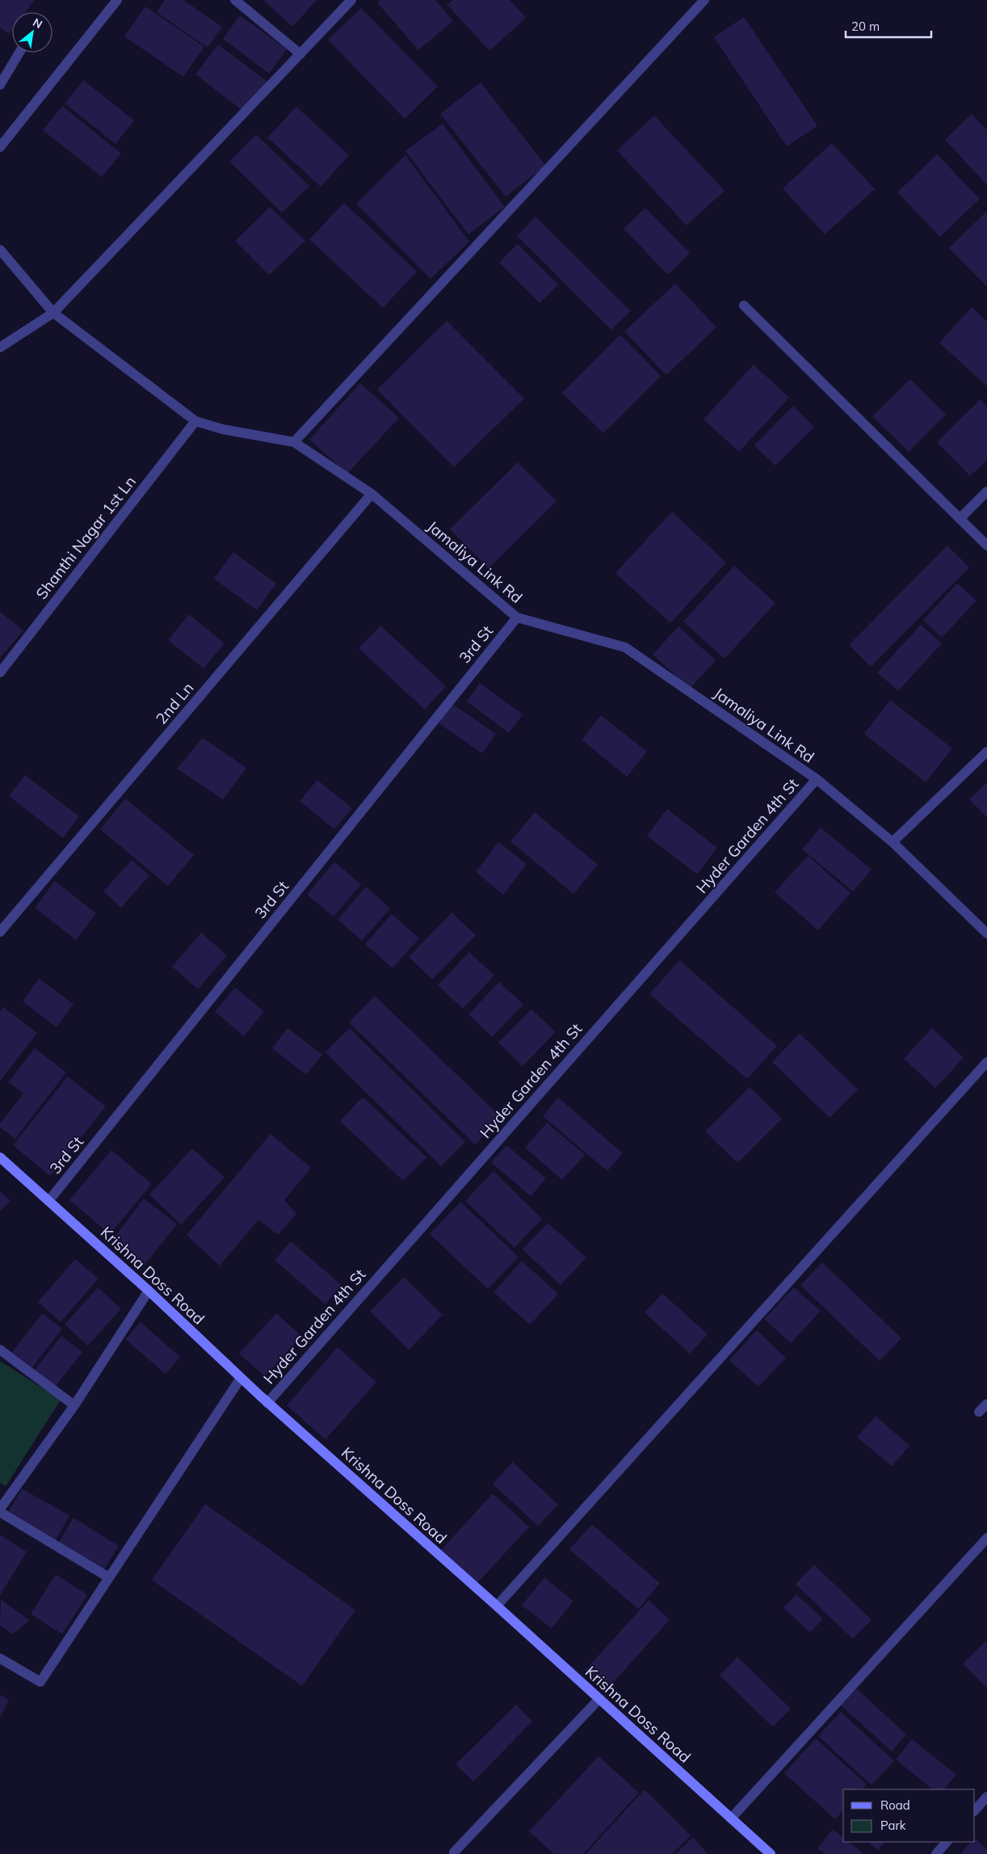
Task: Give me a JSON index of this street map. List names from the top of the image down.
{
  "streets": {
    "street": [
      "Shanthi Nagar 1st Ln",
      "Jamaliya Link Rd",
      "3rd St",
      "2nd Ln",
      "Hyder Garden 4th St",
      "Krishna Doss Road"
    ]
  },
  "crossings": [
    ["Shanthi Nagar 1st Ln", "Jamaliya Link Rd"],
    ["Jamaliya Link Rd", "3rd St"],
    ["Jamaliya Link Rd", "2nd Ln"],
    ["Jamaliya Link Rd", "Hyder Garden 4th St"],
    ["3rd St", "Krishna Doss Road"],
    ["Hyder Garden 4th St", "Krishna Doss Road"]
  ],
  "legend": ["Road", "Park"],
  "scale_bar": "20 m",
  "north": "top right"
}
